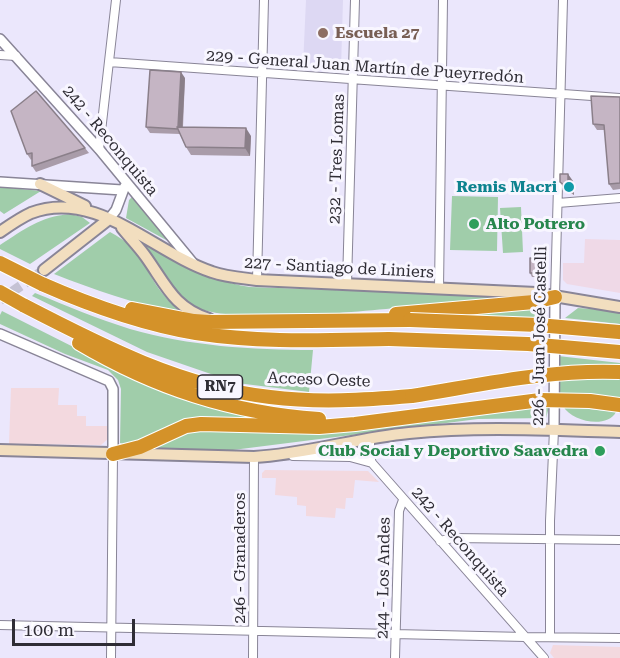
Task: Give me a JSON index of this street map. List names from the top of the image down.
{
  "streets": {
    "highway": ["Acceso Oeste", "RN7"],
    "main road": ["227 - Santiago de Liniers"],
    "street": [
      "229 - General Juan Martín de Pueyrredón",
      "242 - Reconquista",
      "232 - Tres Lomas",
      "226 - Juan José Castelli",
      "246 - Granaderos",
      "244 - Los Andes"
    ]
  },
  "crossings": [
    ["229 - General Juan Martín de Pueyrredón", "232 - Tres Lomas"],
    ["229 - General Juan Martín de Pueyrredón", "226 - Juan José Castelli"],
    ["242 - Reconquista", "227 - Santiago de Liniers"],
    ["242 - Reconquista", "244 - Los Andes"],
    ["232 - Tres Lomas", "227 - Santiago de Liniers"],
    ["227 - Santiago de Liniers", "226 - Juan José Castelli"]
  ],
  "places": [
    "Escuela 27",
    "Remis Macri",
    "Alto Potrero",
    "Club Social y Deportivo Saavedra"
  ],
  "scale_bar": "100 m"
}
